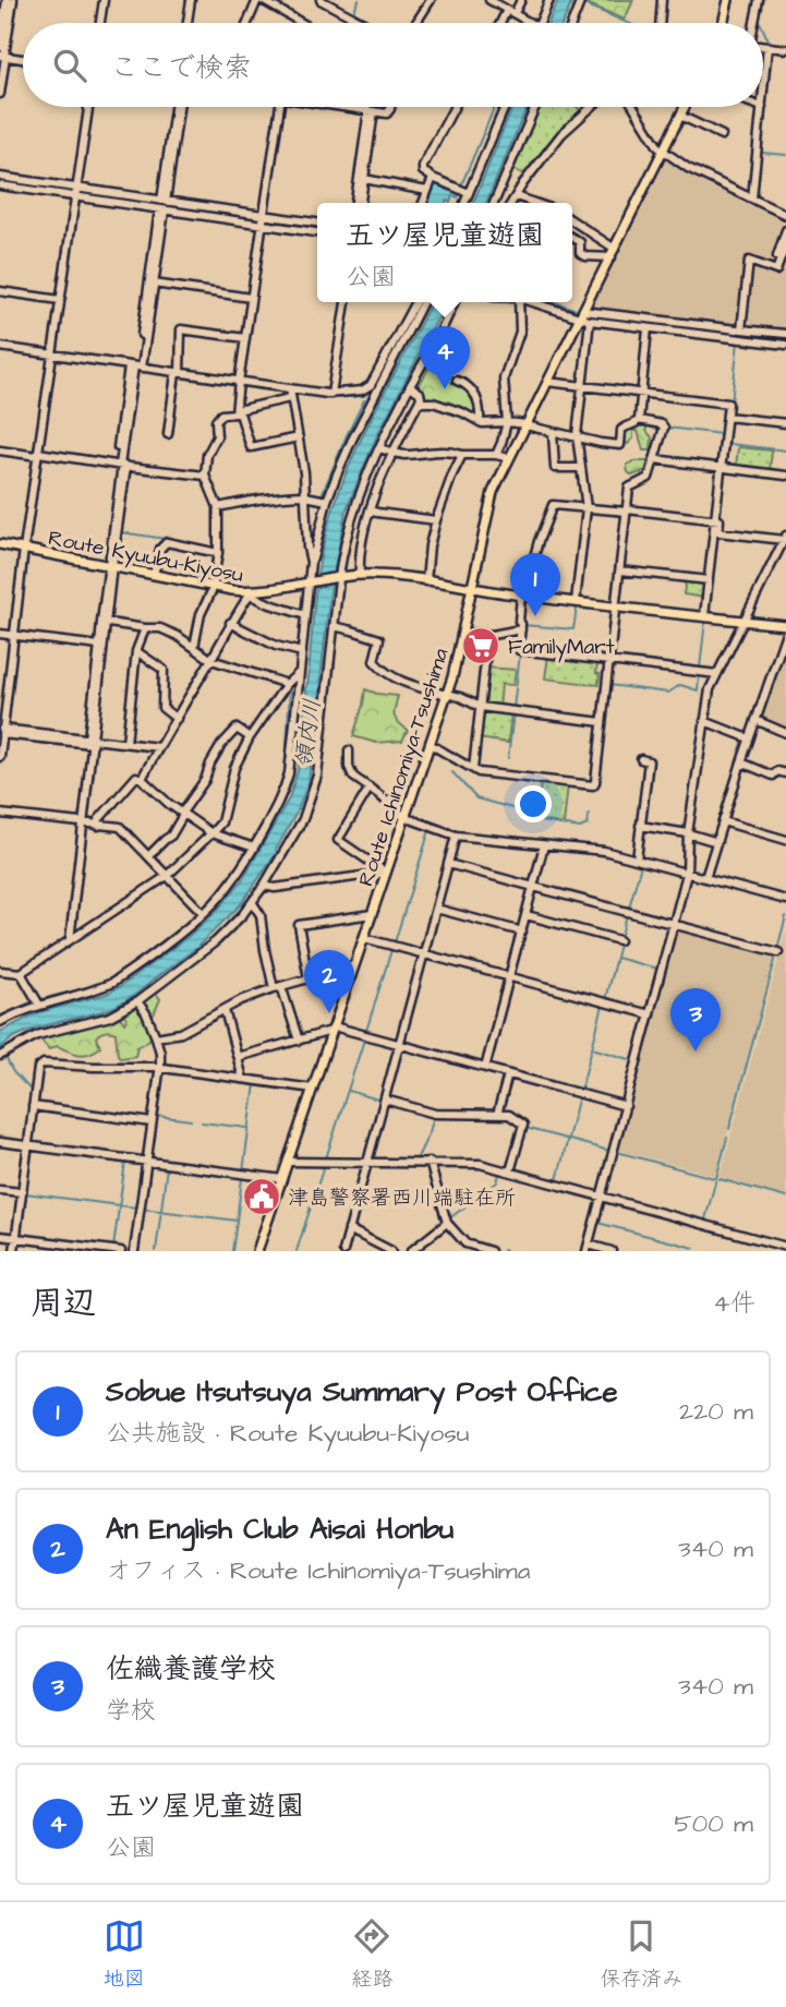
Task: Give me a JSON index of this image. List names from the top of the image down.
{
  "streets": {
    "main road": ["Route Kyuubu-Kiyosu", "Route Ichinomiya-Tsushima"]
  },
  "crossings": [
    ["Route Kyuubu-Kiyosu", "Route Ichinomiya-Tsushima"]
  ],
  "water": ["領内川"],
  "places": {
    "supermarket": ["FamilyMart"],
    "public building": ["津島警察署西川端駐在所"]
  },
  "page": {
    "search": "ここで検索",
    "popup": ["五ツ屋児童遊園", "公園"],
    "pins": [
      "4",
      "1",
      "2",
      "3"
    ],
    "heading": ["周辺", "4件"],
    "list": [
      {
        "mark": "1",
        "name": "Sobue Itsutsuya Summary Post Office",
        "note": "公共施設 · Route Kyuubu-Kiyosu",
        "value": "220 m"
      },
      {
        "mark": "2",
        "name": "An English Club Aisai Honbu",
        "note": "オフィス · Route Ichinomiya-Tsushima",
        "value": "340 m"
      },
      {
        "mark": "3",
        "name": "佐織養護学校",
        "note": "学校",
        "value": "340 m"
      },
      {
        "mark": "4",
        "name": "五ツ屋児童遊園",
        "note": "公園",
        "value": "500 m"
      }
    ],
    "nav": ["地図", "経路", "保存済み"]
  }
}
